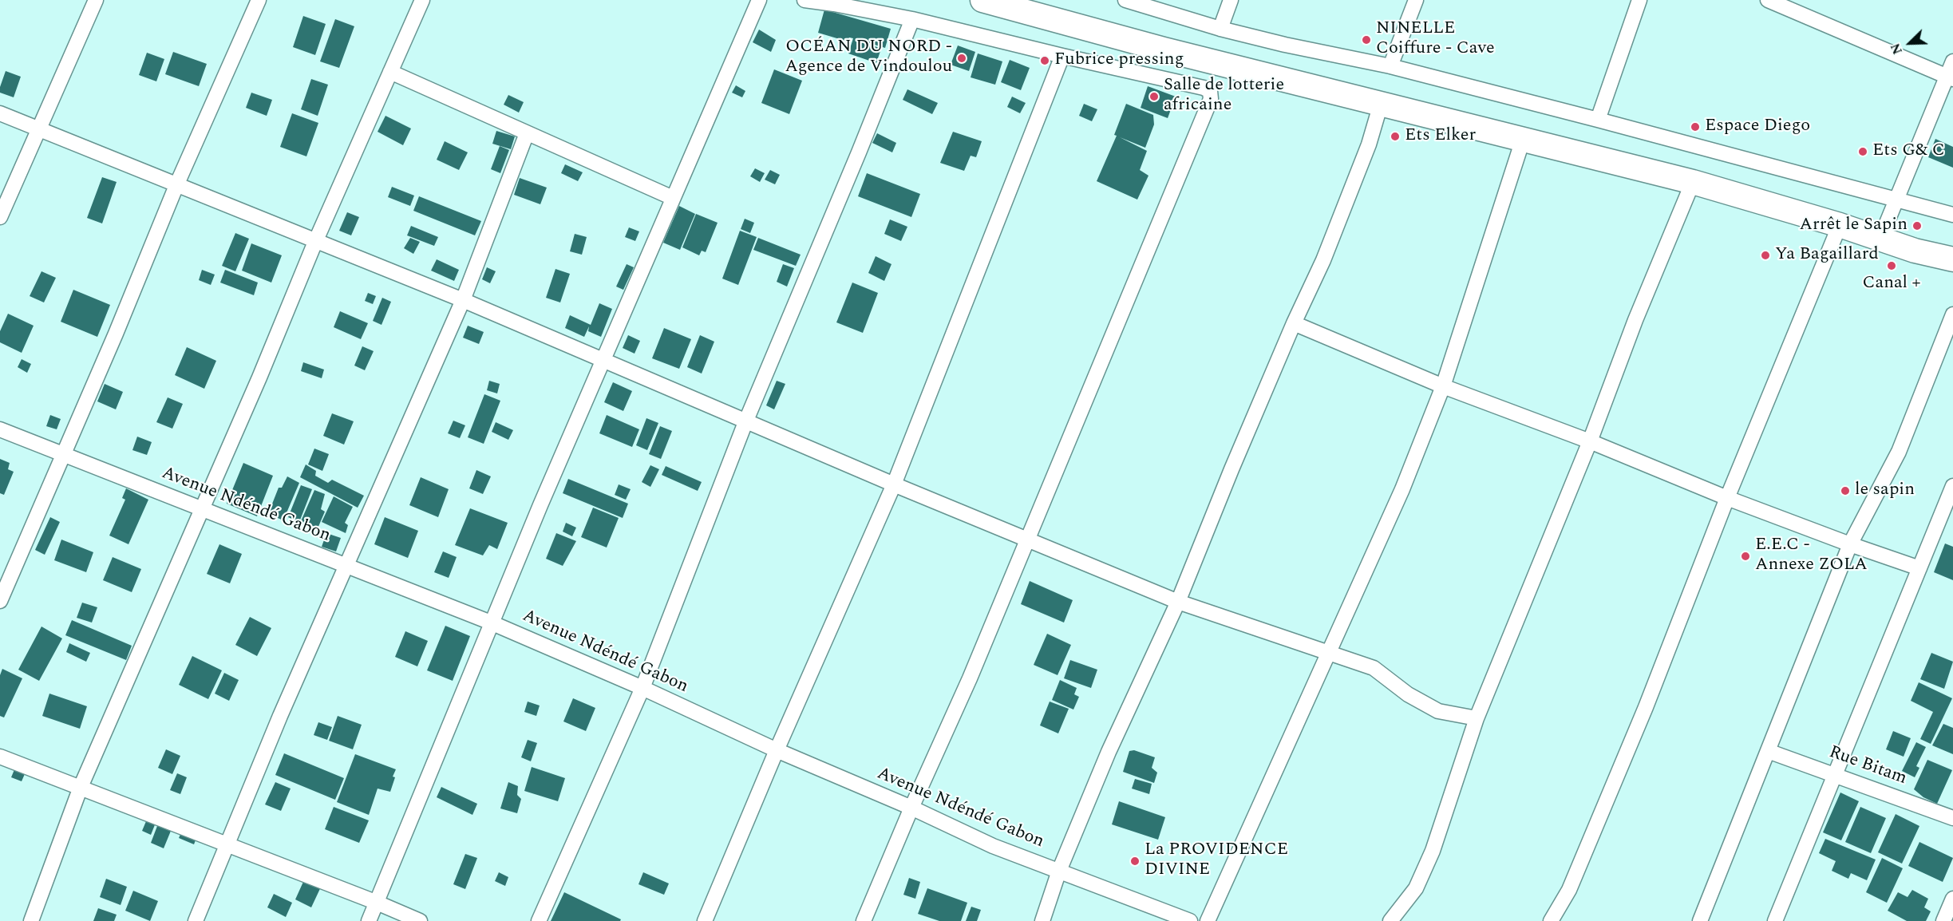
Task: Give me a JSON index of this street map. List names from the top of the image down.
{
  "streets": {
    "street": ["Avenue Ndéndé Gabon", "Rue Bitam"]
  },
  "places": [
    "NINELLE Coiffure - Cave",
    "OCÉAN DU NORD - Agence de Vindoulou",
    "Fubrice pressing",
    "Salle de lotterie africaine",
    "Espace Diego",
    "Ets Elker",
    "Ets G& C",
    "Arrêt le Sapin",
    "Ya Bagaillard",
    "Canal +",
    "le sapin",
    "E.E.C - Annexe ZOLA",
    "La PROVIDENCE DIVINE"
  ],
  "north": "bottom left"
}
